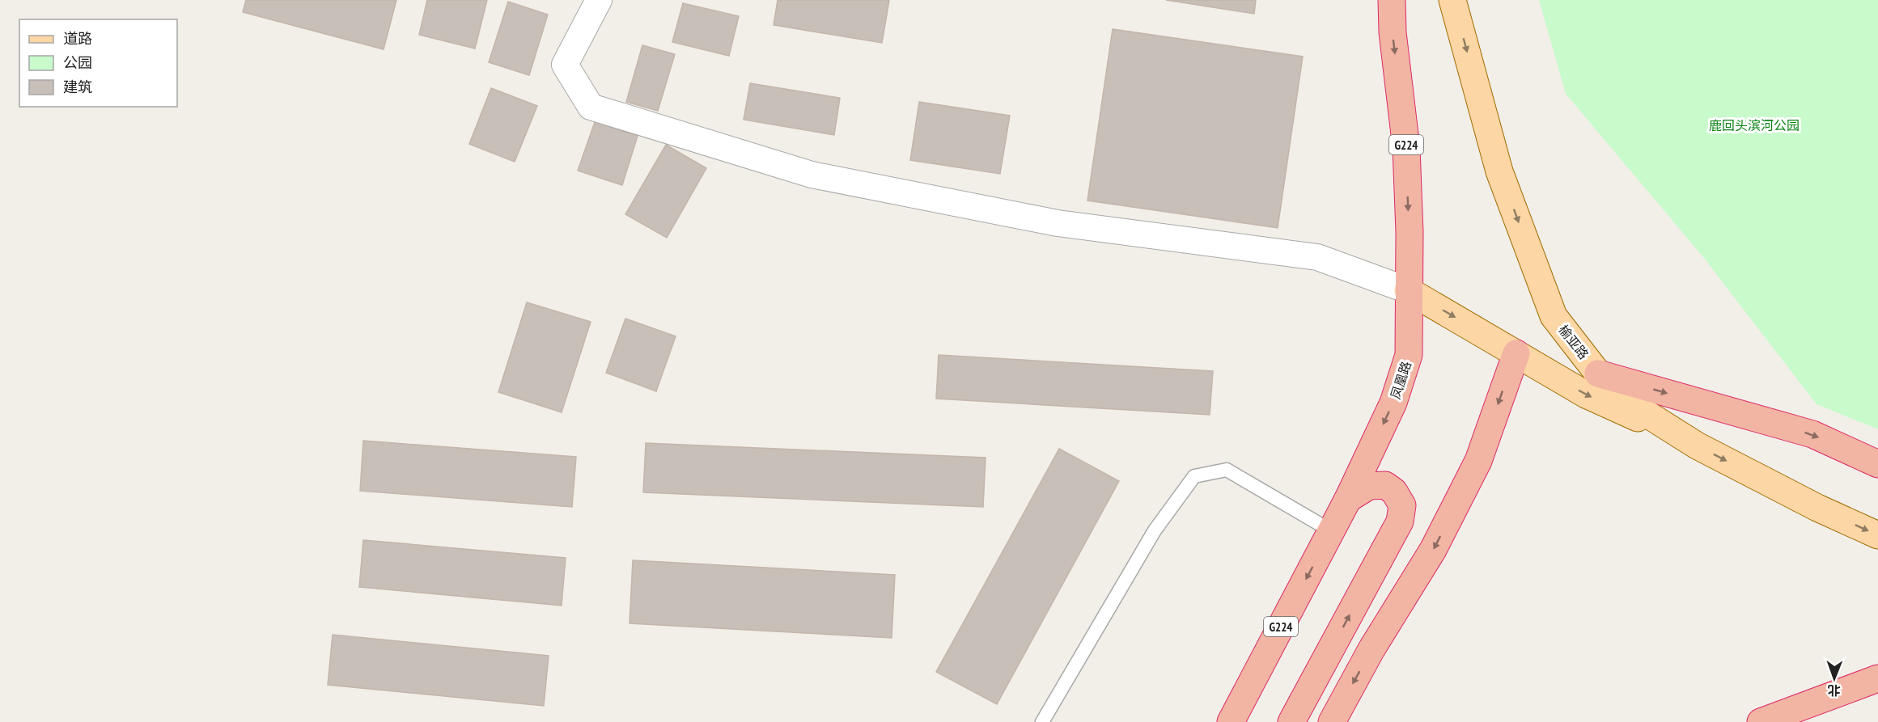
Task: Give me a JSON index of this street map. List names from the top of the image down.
{
  "streets": {
    "highway": ["G224", "凤凰路"],
    "main road": ["榆亚路"]
  },
  "one_way": ["榆亚路"],
  "parks": ["鹿回头滨河公园"],
  "legend": ["道路", "公园", "建筑"],
  "north": "bottom"
}
